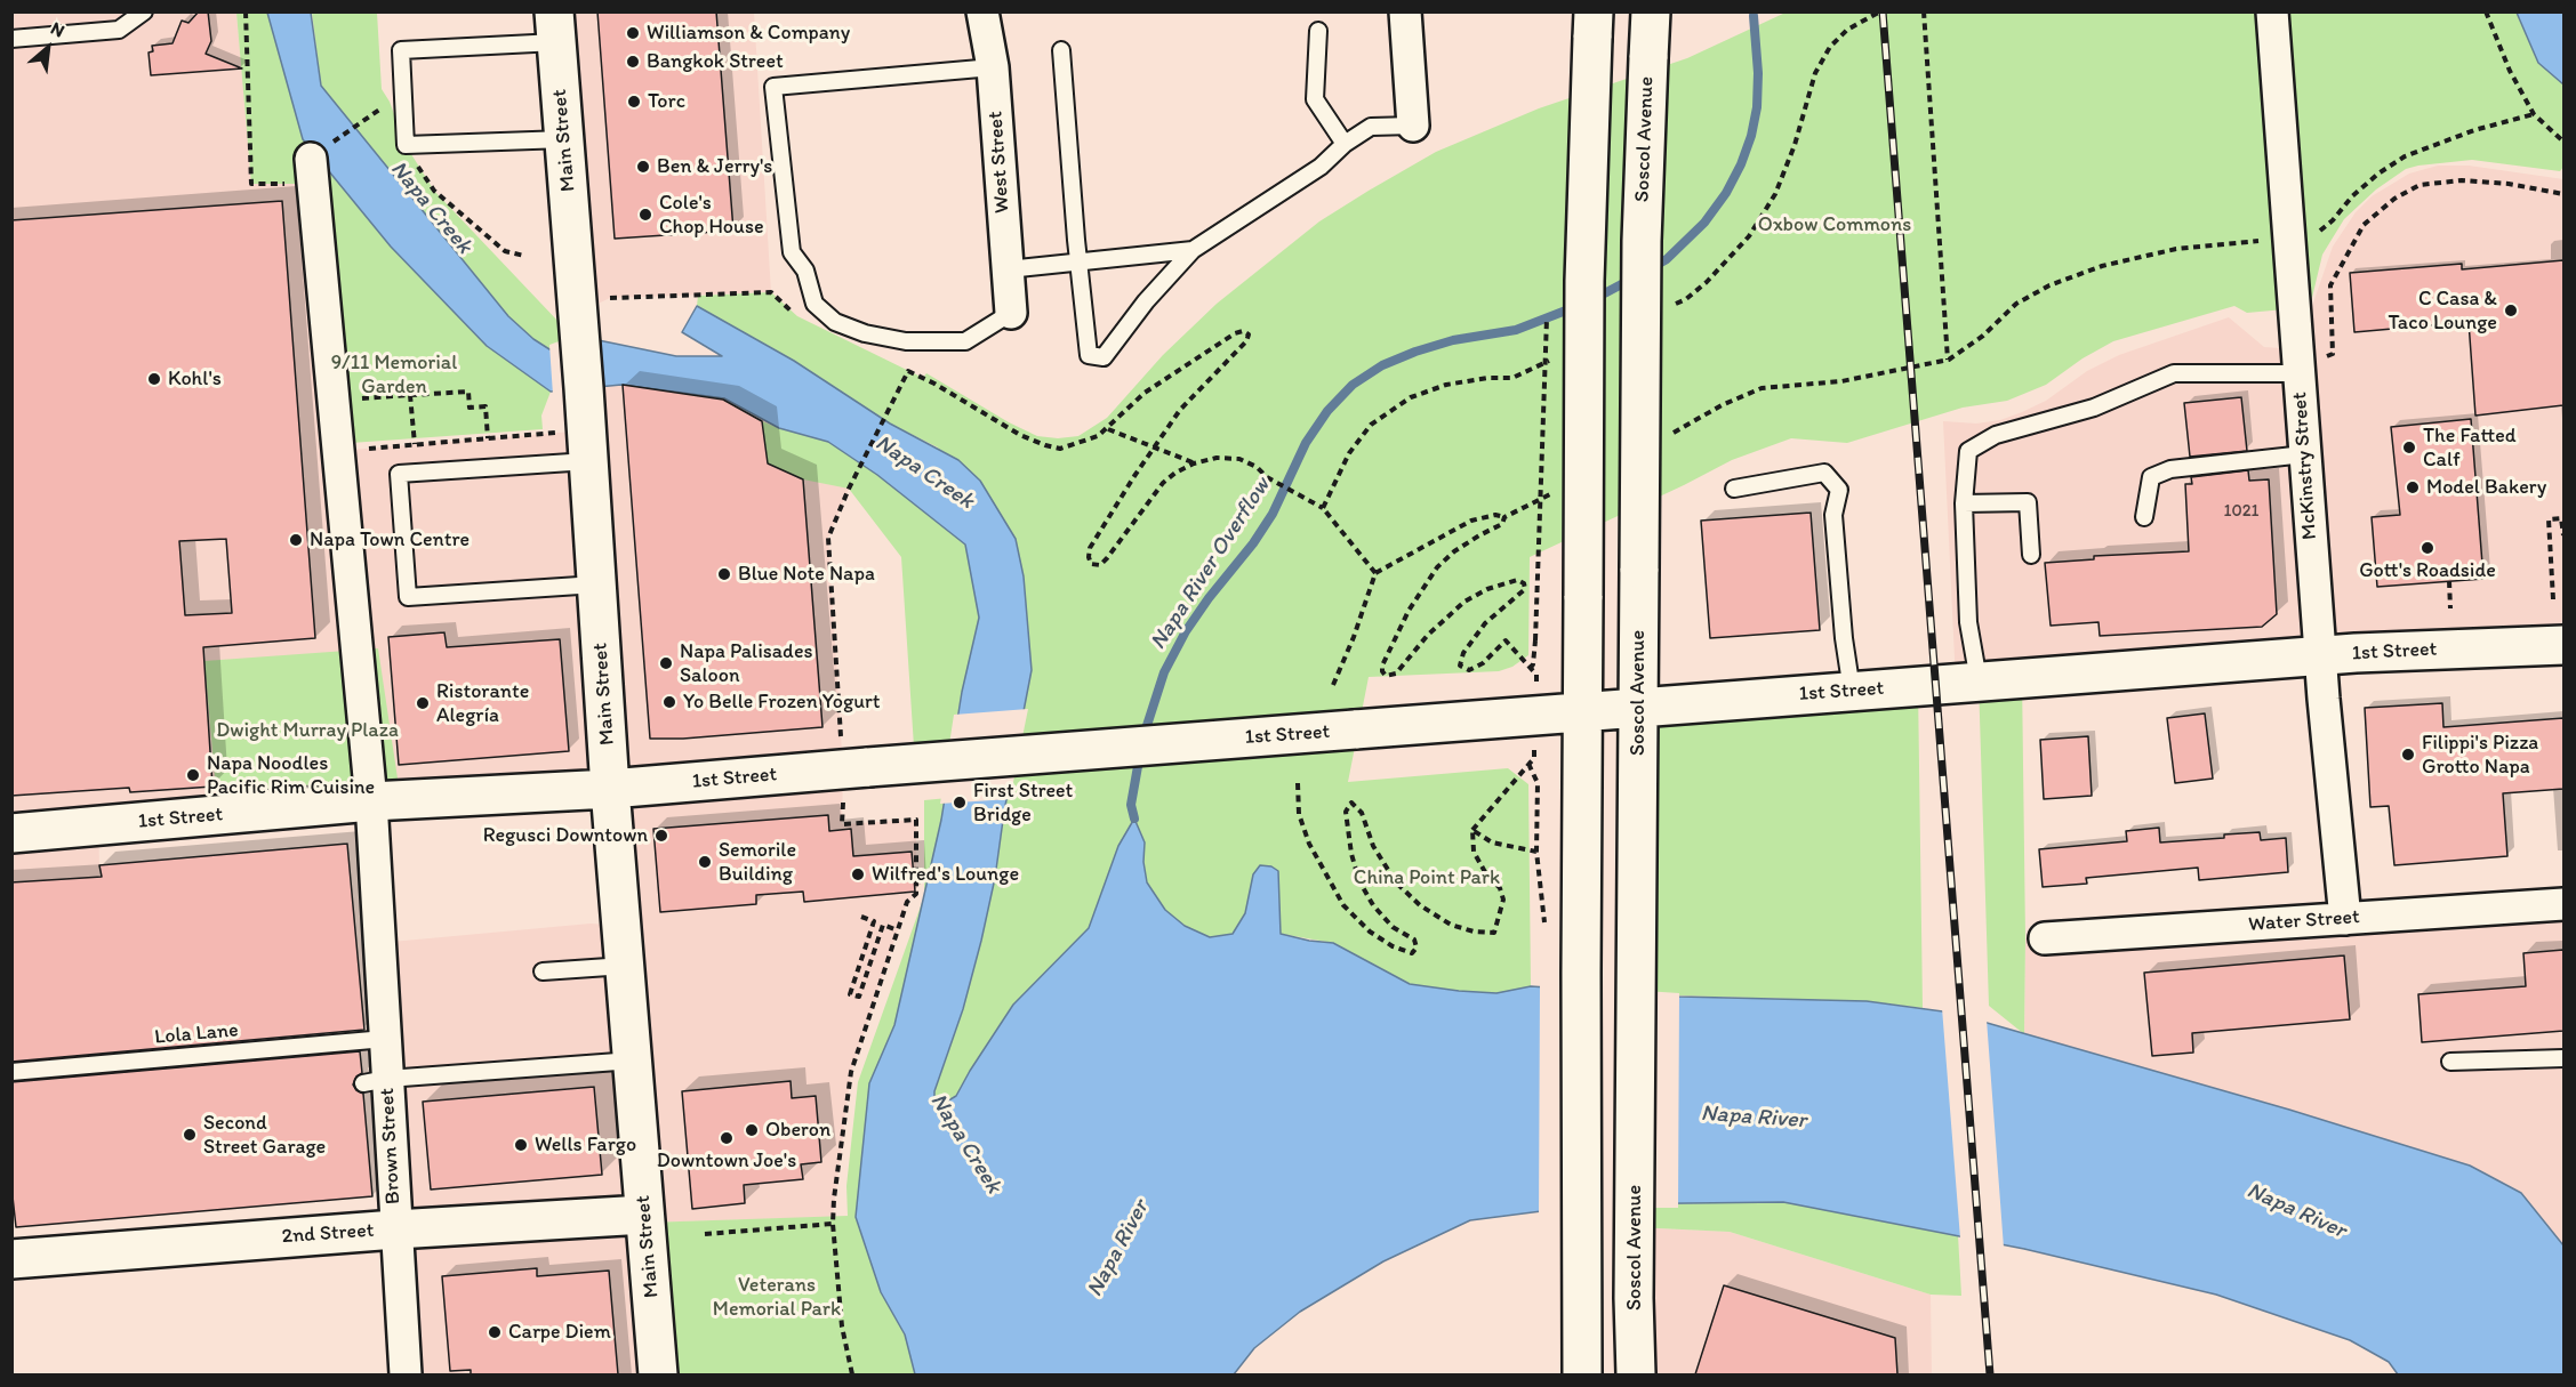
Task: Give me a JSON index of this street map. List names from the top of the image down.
{
  "streets": {
    "main road": [
      "Soscol Avenue",
      "Main Street",
      "1st Street",
      "2nd Street"
    ],
    "street": [
      "West Street",
      "McKinstry Street",
      "Water Street",
      "Brown Street"
    ],
    "lane": ["Lola Lane"]
  },
  "crossings": [
    ["Soscol Avenue", "1st Street"],
    ["Main Street", "1st Street"],
    ["Main Street", "2nd Street"],
    ["McKinstry Street", "1st Street"],
    ["McKinstry Street", "Water Street"],
    ["1st Street", "Brown Street"],
    ["Lola Lane", "Brown Street"],
    ["Brown Street", "2nd Street"]
  ],
  "water": ["Napa Creek", "Napa River Overflow", "Napa River"],
  "parks": [
    "Oxbow Commons",
    "9/11 Memorial Garden",
    "Dwight Murray Plaza",
    "China Point Park",
    "Veterans Memorial Park"
  ],
  "places": [
    "Williamson & Company",
    "Bangkok Street",
    "Torc",
    "Ben & Jerry's",
    "Cole's Chop House",
    "C Casa & Taco Lounge",
    "Kohl's",
    "The Fatted Calf",
    "Model Bakery",
    "Napa Town Centre",
    "Gott's Roadside",
    "Blue Note Napa",
    "Napa Palisades Saloon",
    "Yo Belle Frozen Yogurt",
    "Ristorante Alegría",
    "Filippi's Pizza Grotto Napa",
    "Napa Noodles Pacific Rim Cuisine",
    "First Street Bridge",
    "Regusci Downtown",
    "Semorile Building",
    "Wilfred's Lounge",
    "Oberon",
    "Second Street Garage",
    "Downtown Joe's",
    "Wells Fargo",
    "Carpe Diem"
  ],
  "house_numbers": ["1021"],
  "north": "top right"
}
